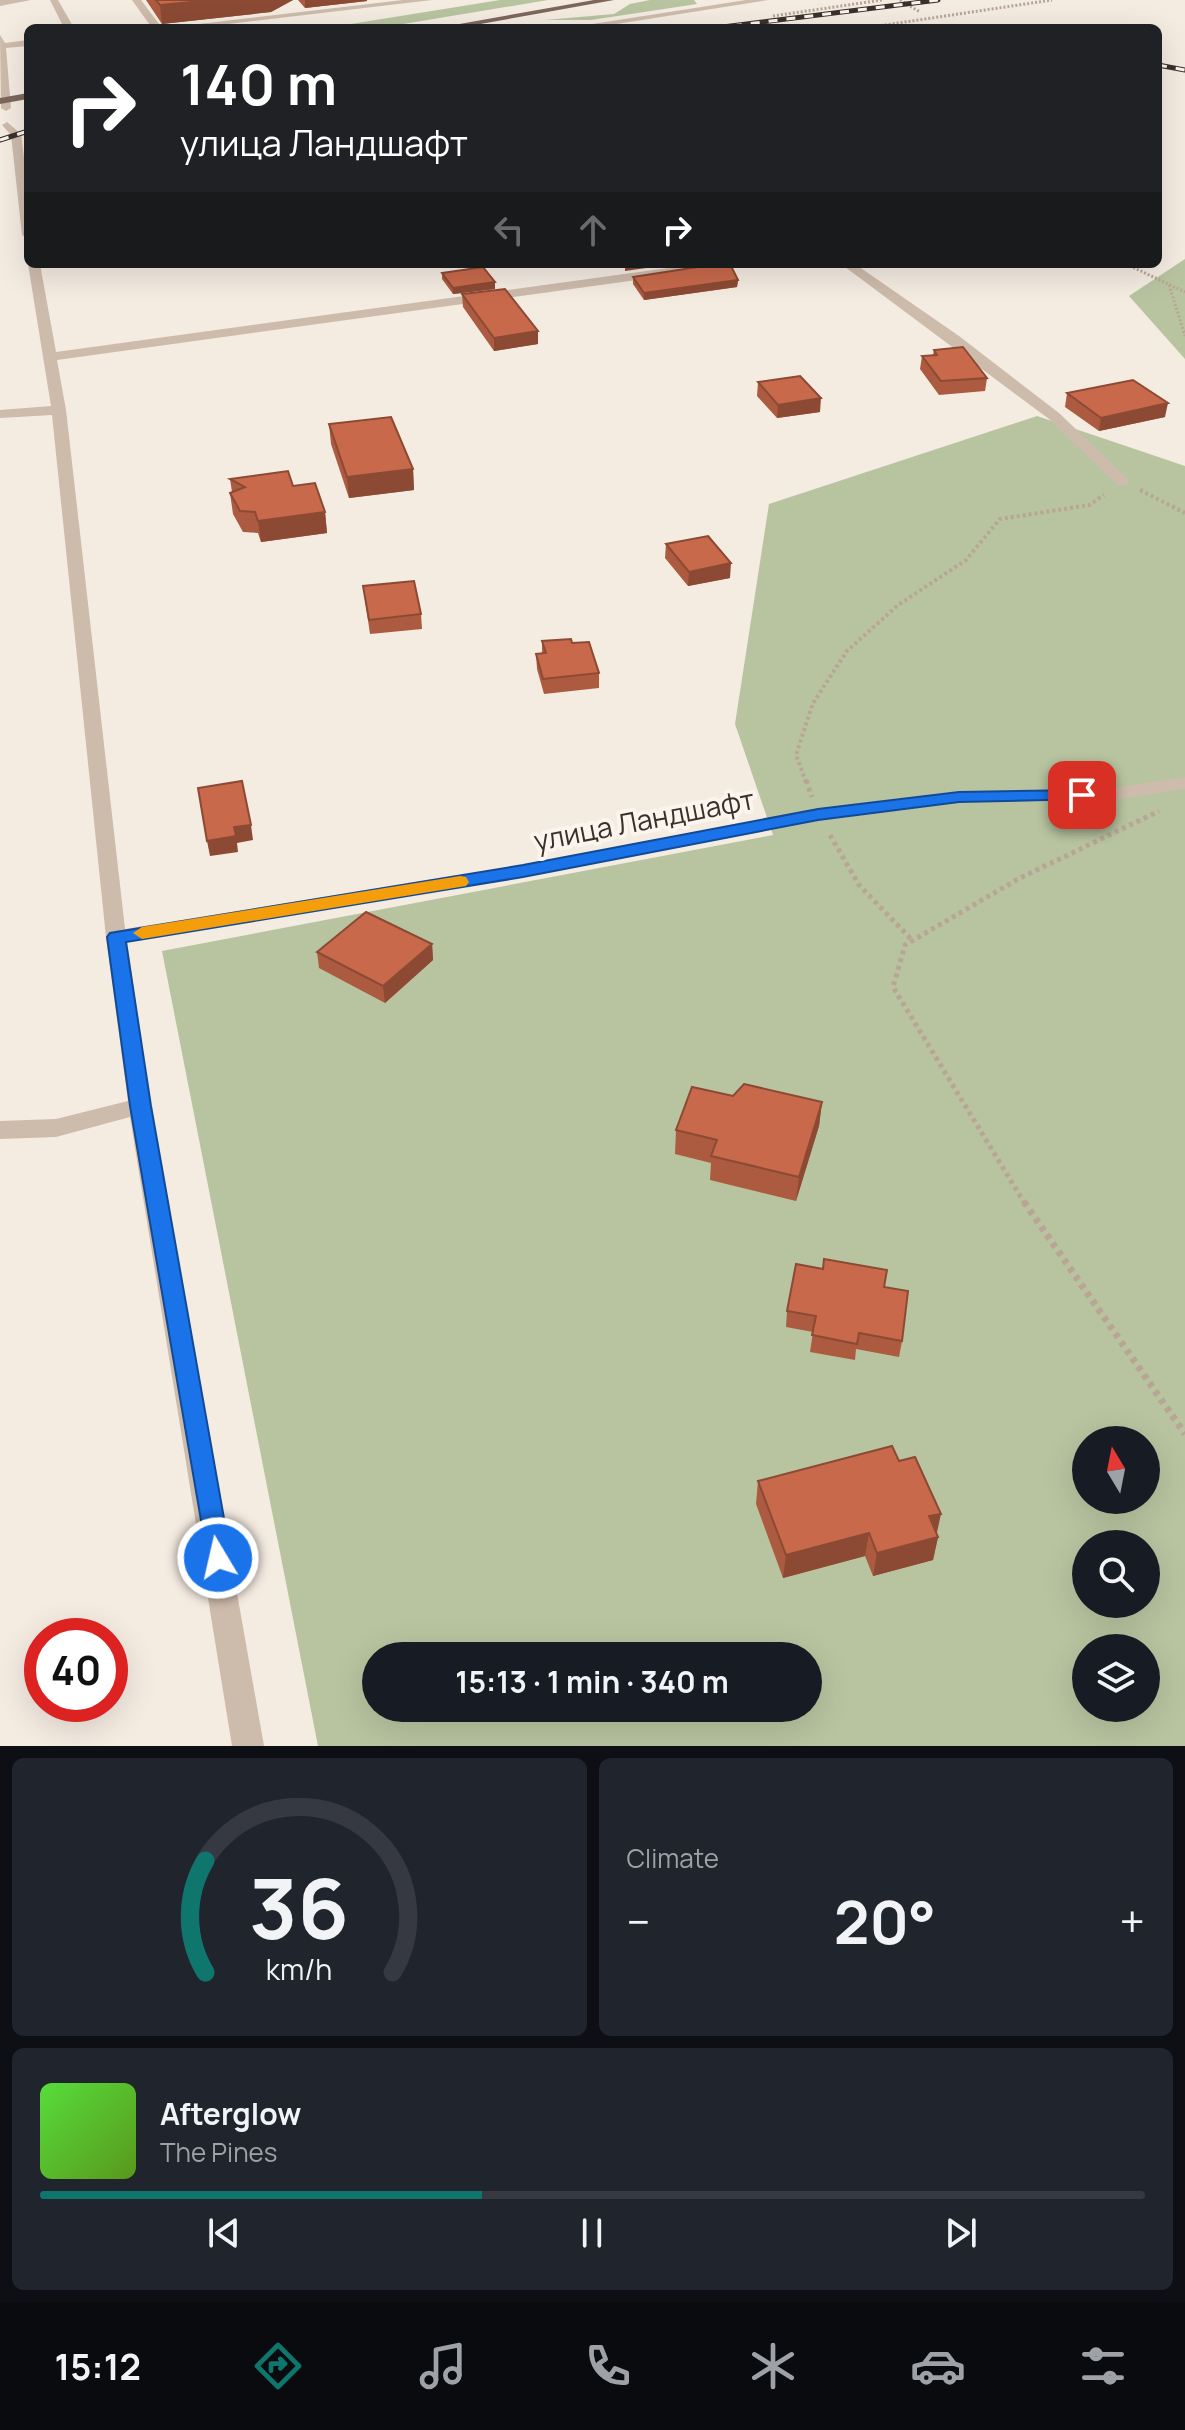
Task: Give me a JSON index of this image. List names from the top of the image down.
{
  "streets": {
    "street": ["улица Ландшафт"]
  },
  "north": "top",
  "page": {
    "turn": ["140 m", "улица Ландшафт"],
    "limit": "40",
    "trip": "15:13 · 1 min · 340 m",
    "tile": "Climate",
    "heat": ["−", "20°", "+"],
    "song": ["Afterglow", "The Pines"],
    "tabs": "15:12",
    "gauge": ["36", "km/h"]
  }
}
